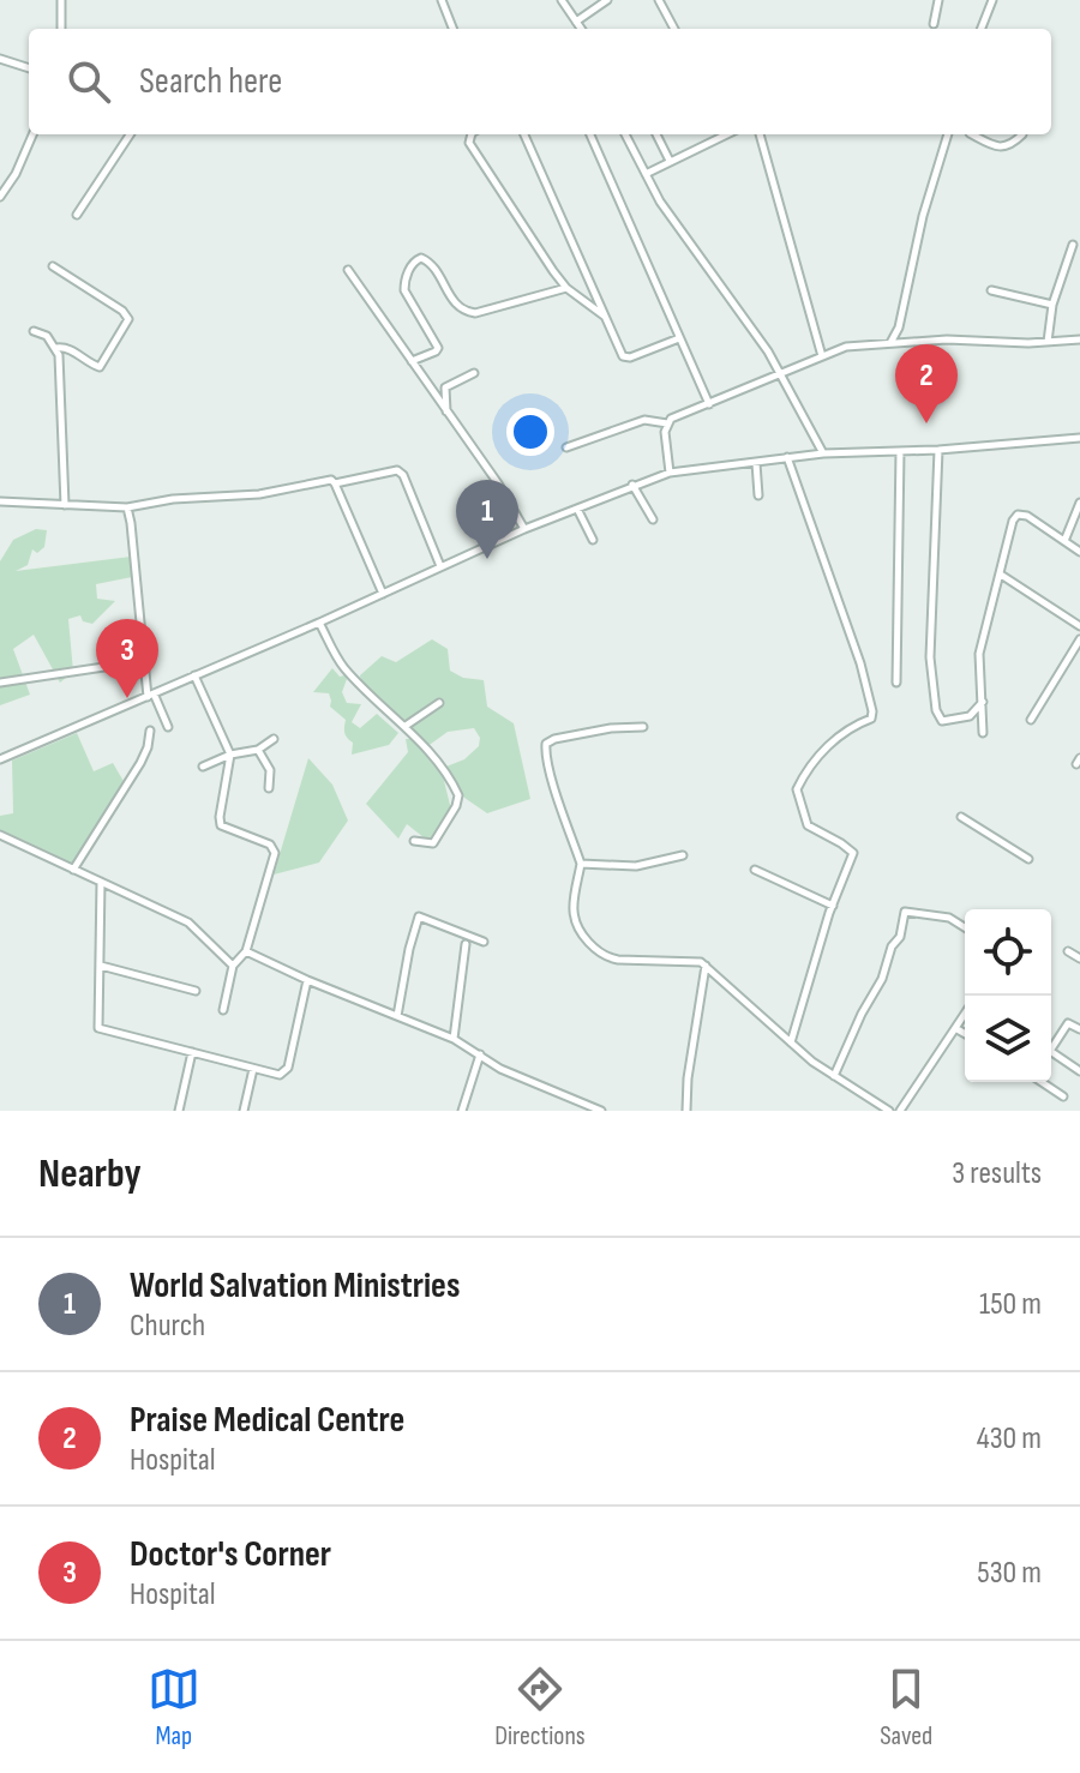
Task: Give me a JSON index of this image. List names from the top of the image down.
{
  "page": {
    "search": "Search here",
    "pins": ["2", "1", "3"],
    "heading": ["Nearby", "3 results"],
    "list": [
      {
        "mark": "1",
        "name": "World Salvation Ministries",
        "note": "Church",
        "value": "150 m"
      },
      {
        "mark": "2",
        "name": "Praise Medical Centre",
        "note": "Hospital",
        "value": "430 m"
      },
      {
        "mark": "3",
        "name": "Doctor's Corner",
        "note": "Hospital",
        "value": "530 m"
      }
    ],
    "nav": ["Map", "Directions", "Saved"]
  }
}
